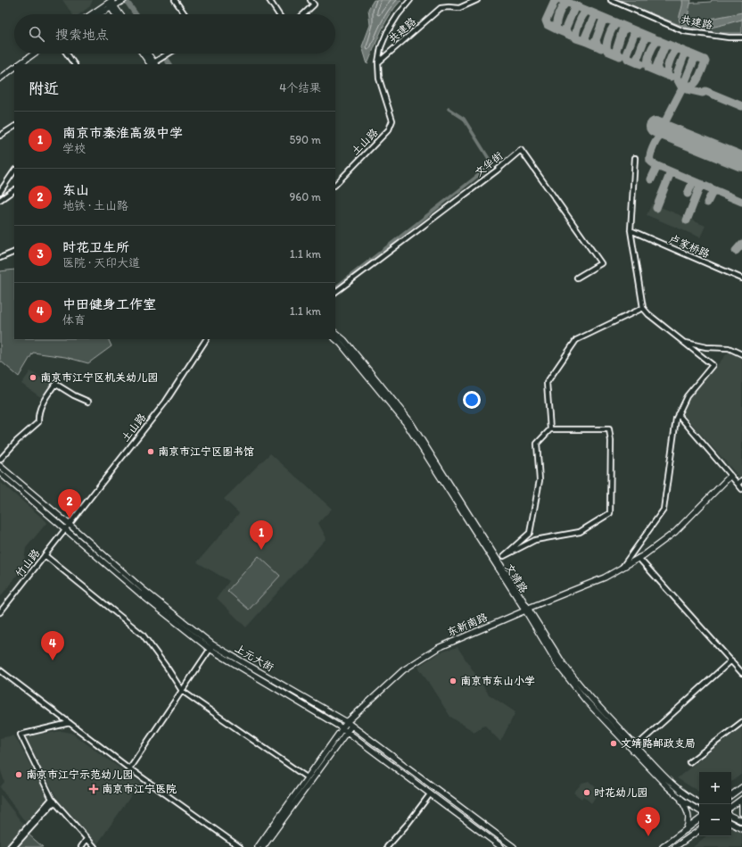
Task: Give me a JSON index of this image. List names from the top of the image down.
{
  "streets": {
    "main road": ["文靖路", "东新南路", "上元大街"],
    "street": [
      "共建路",
      "土山路",
      "文华街",
      "卢家桥路",
      "竹山路"
    ]
  },
  "crossings": [
    ["共建路", "土山路"],
    ["土山路", "竹山路"],
    ["土山路", "上元大街"],
    ["竹山路", "上元大街"],
    ["文靖路", "东新南路"],
    ["东新南路", "上元大街"]
  ],
  "places": {
    "other": [
      "南京市江宁区机关幼儿园",
      "南京市江宁区图书馆",
      "南京市东山小学",
      "文靖路邮政支局",
      "南京市江宁示范幼儿园",
      "时花幼儿园"
    ],
    "health": ["南京市江宁医院"]
  },
  "page": {
    "search": "搜索地点",
    "heading": ["附近", "4个结果"],
    "list": [
      {
        "mark": "1",
        "name": "南京市秦淮高级中学",
        "note": "学校",
        "value": "590 m"
      },
      {
        "mark": "2",
        "name": "东山",
        "note": "地铁 · 土山路",
        "value": "960 m"
      },
      {
        "mark": "3",
        "name": "时花卫生所",
        "note": "医院 · 天印大道",
        "value": "1.1 km"
      },
      {
        "mark": "4",
        "name": "中田健身工作室",
        "note": "体育",
        "value": "1.1 km"
      }
    ],
    "pins": [
      "2",
      "1",
      "4",
      "3"
    ],
    "map_buttons": ["+", "−"]
  }
}
